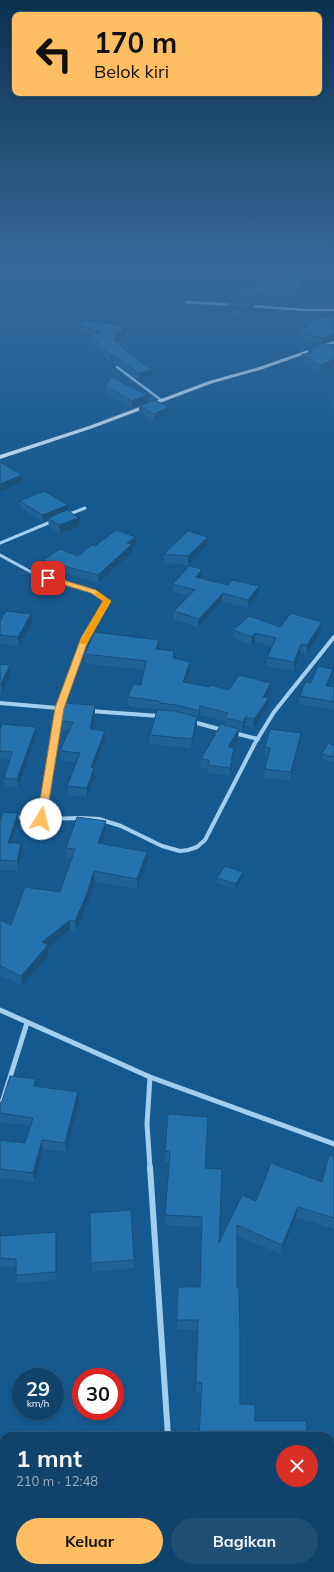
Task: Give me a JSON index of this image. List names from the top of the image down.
{
  "page": {
    "turn": ["170 m", "Belok kiri"],
    "speed": "29 km/h",
    "limit": "30",
    "heading": ["1 mnt", "210 m · 12:48"],
    "buttons": ["Keluar", "Bagikan"]
  }
}
